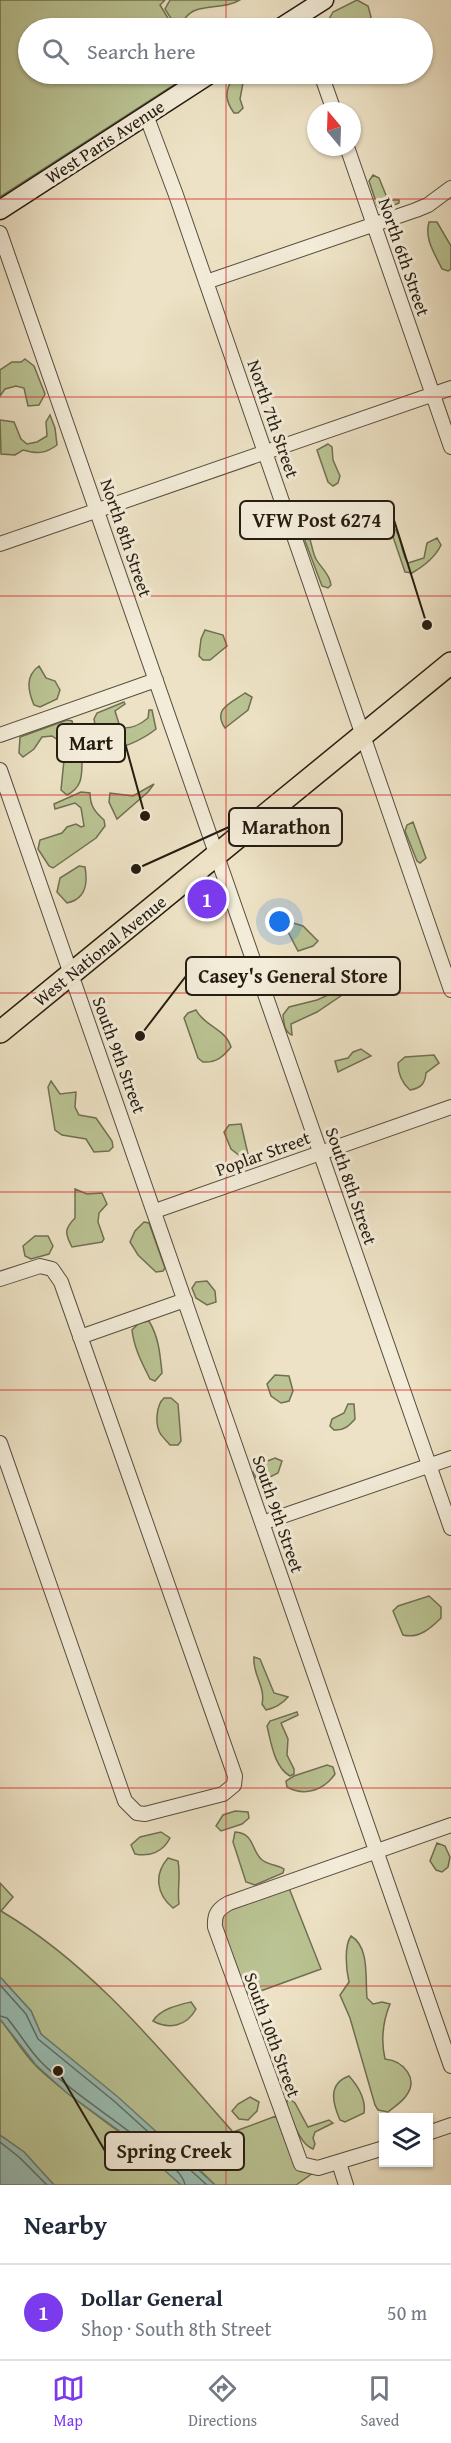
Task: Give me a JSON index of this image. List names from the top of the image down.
{
  "streets": {
    "main road": ["West Paris Avenue", "West National Avenue"],
    "street": [
      "North 6th Street",
      "North 7th Street",
      "North 8th Street",
      "South 9th Street",
      "Poplar Street",
      "South 8th Street",
      "South 10th Street"
    ]
  },
  "crossings": [
    ["West Paris Avenue", "North 7th Street"],
    ["North 7th Street", "West National Avenue"],
    ["North 8th Street", "West National Avenue"],
    ["North 8th Street", "South 8th Street"],
    ["West National Avenue", "South 9th Street"],
    ["West National Avenue", "South 8th Street"],
    ["South 9th Street", "Poplar Street"],
    ["South 9th Street", "South 10th Street"],
    ["Poplar Street", "South 8th Street"]
  ],
  "places": [
    "VFW Post 6274",
    "Mart",
    "Marathon",
    "Casey's General Store",
    "Spring Creek"
  ],
  "north": "top",
  "page": {
    "search": "Search here",
    "pins": "1",
    "heading": "Nearby",
    "list": [
      {
        "mark": "1",
        "name": "Dollar General",
        "note": "Shop · South 8th Street",
        "value": "50 m"
      }
    ],
    "nav": ["Map", "Directions", "Saved"]
  }
}
